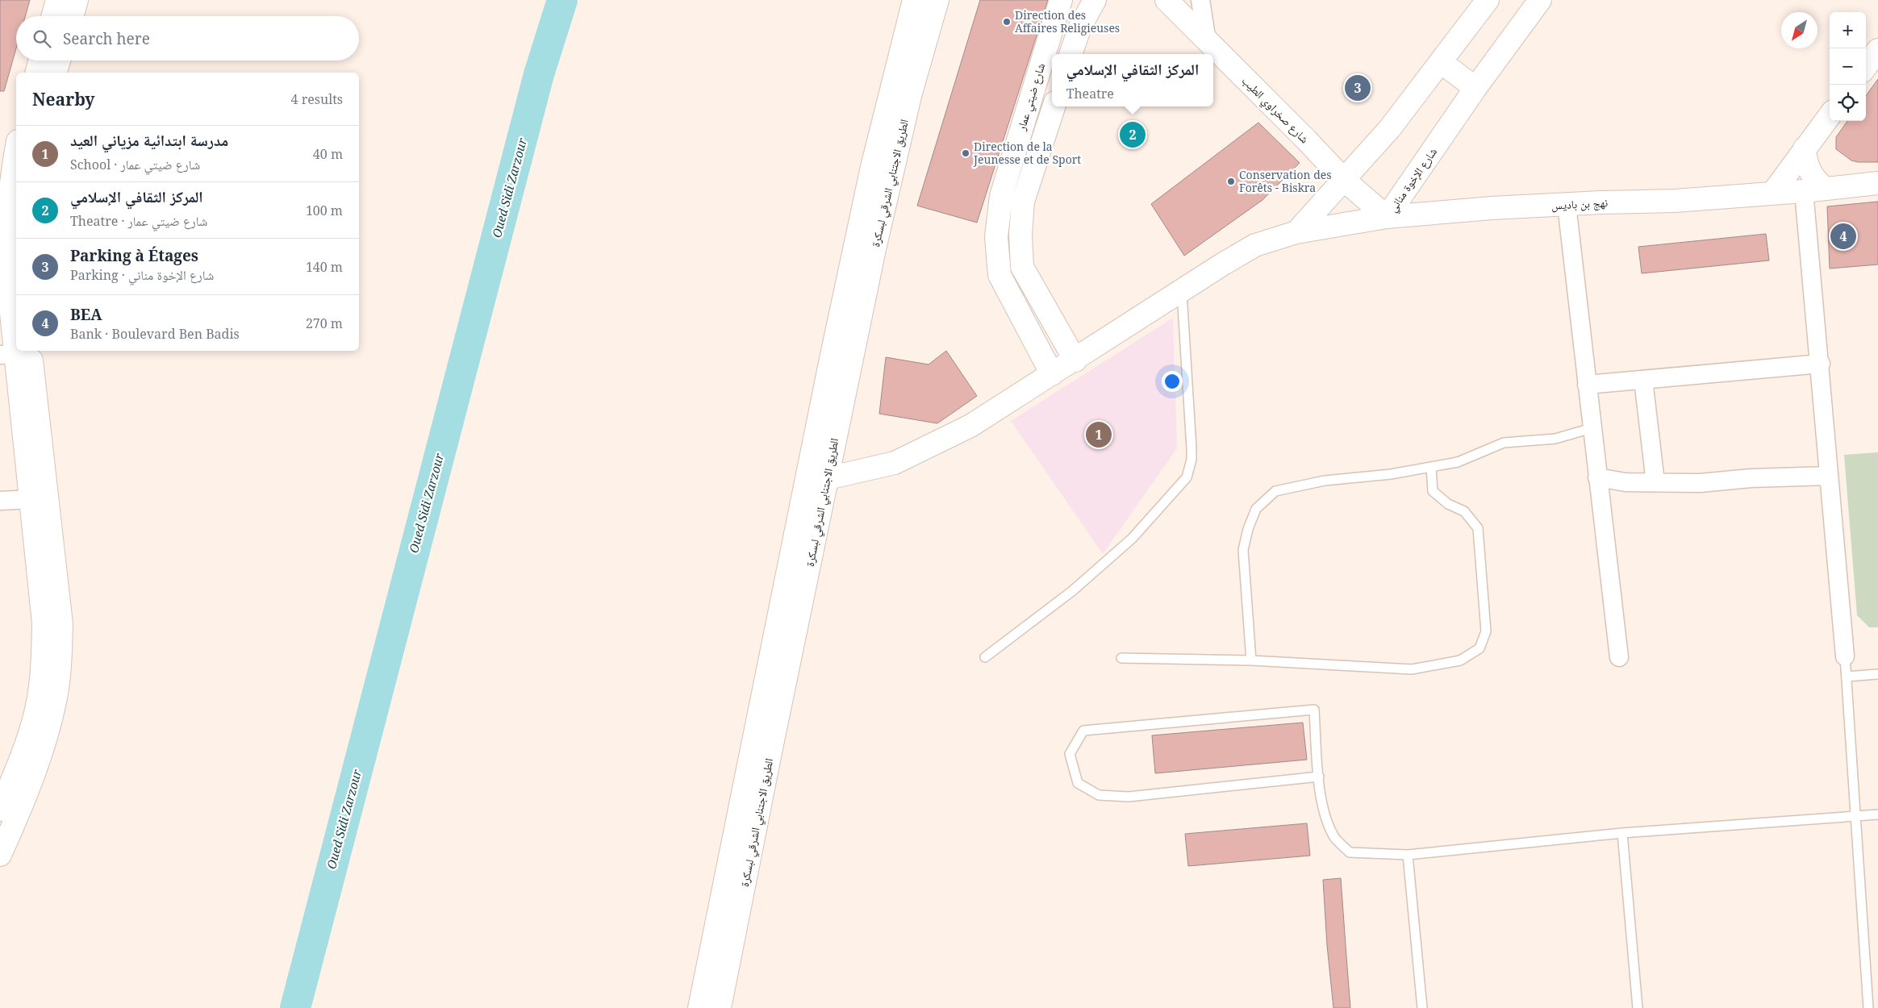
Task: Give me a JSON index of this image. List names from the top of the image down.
{
  "streets": {
    "main road": [
      "شارع ضيتي عمار",
      "شارع صخراوي الطيب",
      "شارع الإخوة مناني",
      "الطريق الاجتنابي الشرقي لبسكرة",
      "نهج بن باديس"
    ]
  },
  "crossings": [
    ["شارع ضيتي عمار", "شارع الإخوة مناني"],
    ["شارع صخراوي الطيب", "شارع الإخوة مناني"],
    ["شارع صخراوي الطيب", "نهج بن باديس"],
    ["شارع الإخوة مناني", "الطريق الاجتنابي الشرقي لبسكرة"],
    ["شارع الإخوة مناني", "نهج بن باديس"]
  ],
  "water": ["Oued Sidi Zarzour"],
  "places": ["Direction des Affaires Religieuses", "Direction de la Jeunesse et de Sport", "Conservation des Forêts - Biskra"],
  "north": "bottom left",
  "page": {
    "map_buttons": ["+", "−"],
    "search": "Search here",
    "popup": ["المركز الثقافي الإسلامي", "Theatre"],
    "heading": ["Nearby", "4 results"],
    "pins": [
      "3",
      "2",
      "4",
      "1"
    ],
    "list": [
      {
        "mark": "1",
        "name": "مدرسة ابتدائية مزياني العيد",
        "note": "School · شارع ضيتي عمار",
        "value": "40 m"
      },
      {
        "mark": "2",
        "name": "المركز الثقافي الإسلامي",
        "note": "Theatre · شارع ضيتي عمار",
        "value": "100 m"
      },
      {
        "mark": "3",
        "name": "Parking à Étages",
        "note": "Parking · شارع الإخوة مناني",
        "value": "140 m"
      },
      {
        "mark": "4",
        "name": "BEA",
        "note": "Bank · Boulevard Ben Badis",
        "value": "270 m"
      }
    ]
  }
}
